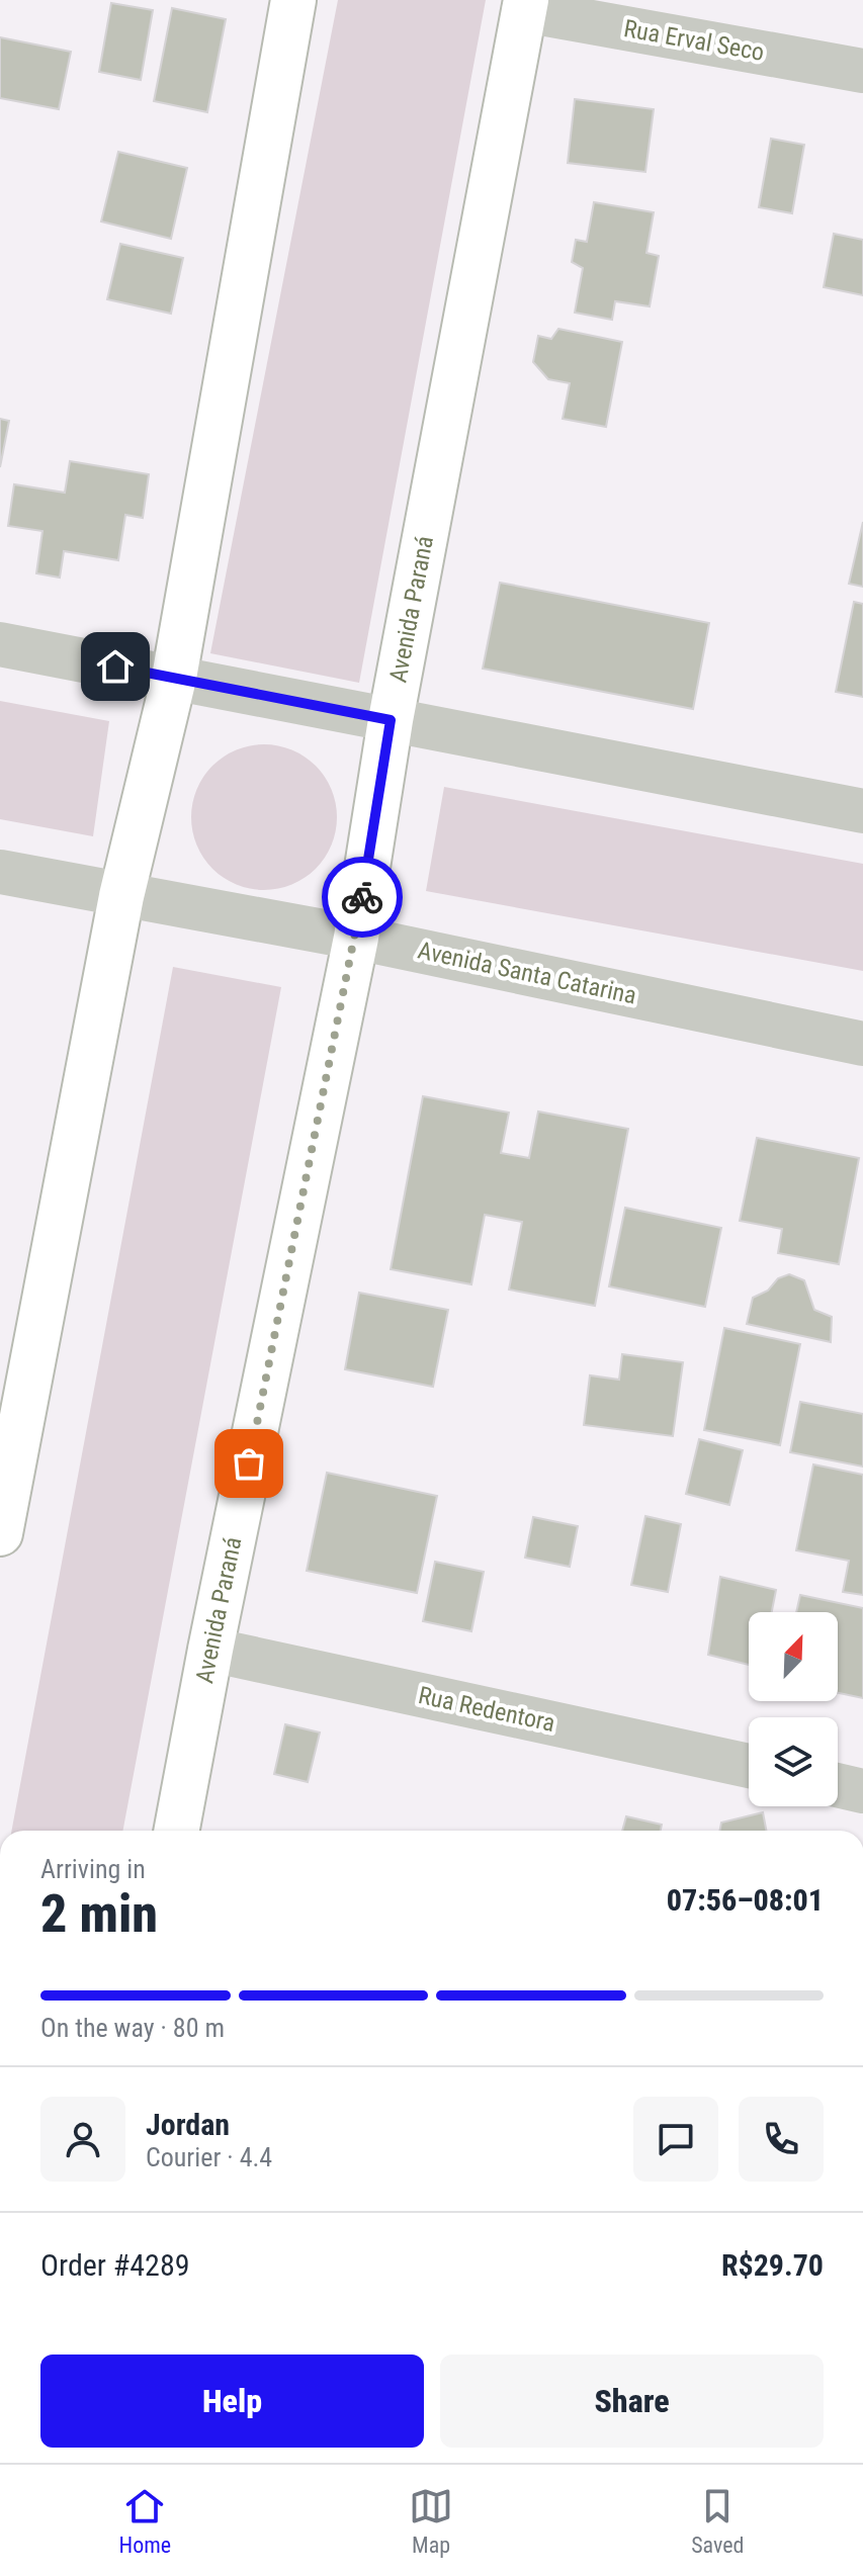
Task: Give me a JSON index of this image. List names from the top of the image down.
{
  "streets": {
    "main road": ["Avenida Paraná"],
    "street": ["Rua Erval Seco", "Avenida Santa Catarina", "Rua Redentora"]
  },
  "crossings": [
    ["Rua Erval Seco", "Avenida Paraná"],
    ["Avenida Paraná", "Avenida Santa Catarina"],
    ["Avenida Paraná", "Rua Redentora"]
  ],
  "north": "top right",
  "page": {
    "heading": ["2 min", "Arriving in", "07:56–08:01"],
    "panel": [
      "Jordan",
      "Courier · 4.4",
      "Order #4289",
      "R$29.70"
    ],
    "bar": "On the way · 80 m",
    "buttons": ["Help", "Share"],
    "tabs": ["Home", "Map", "Saved"]
  }
}
